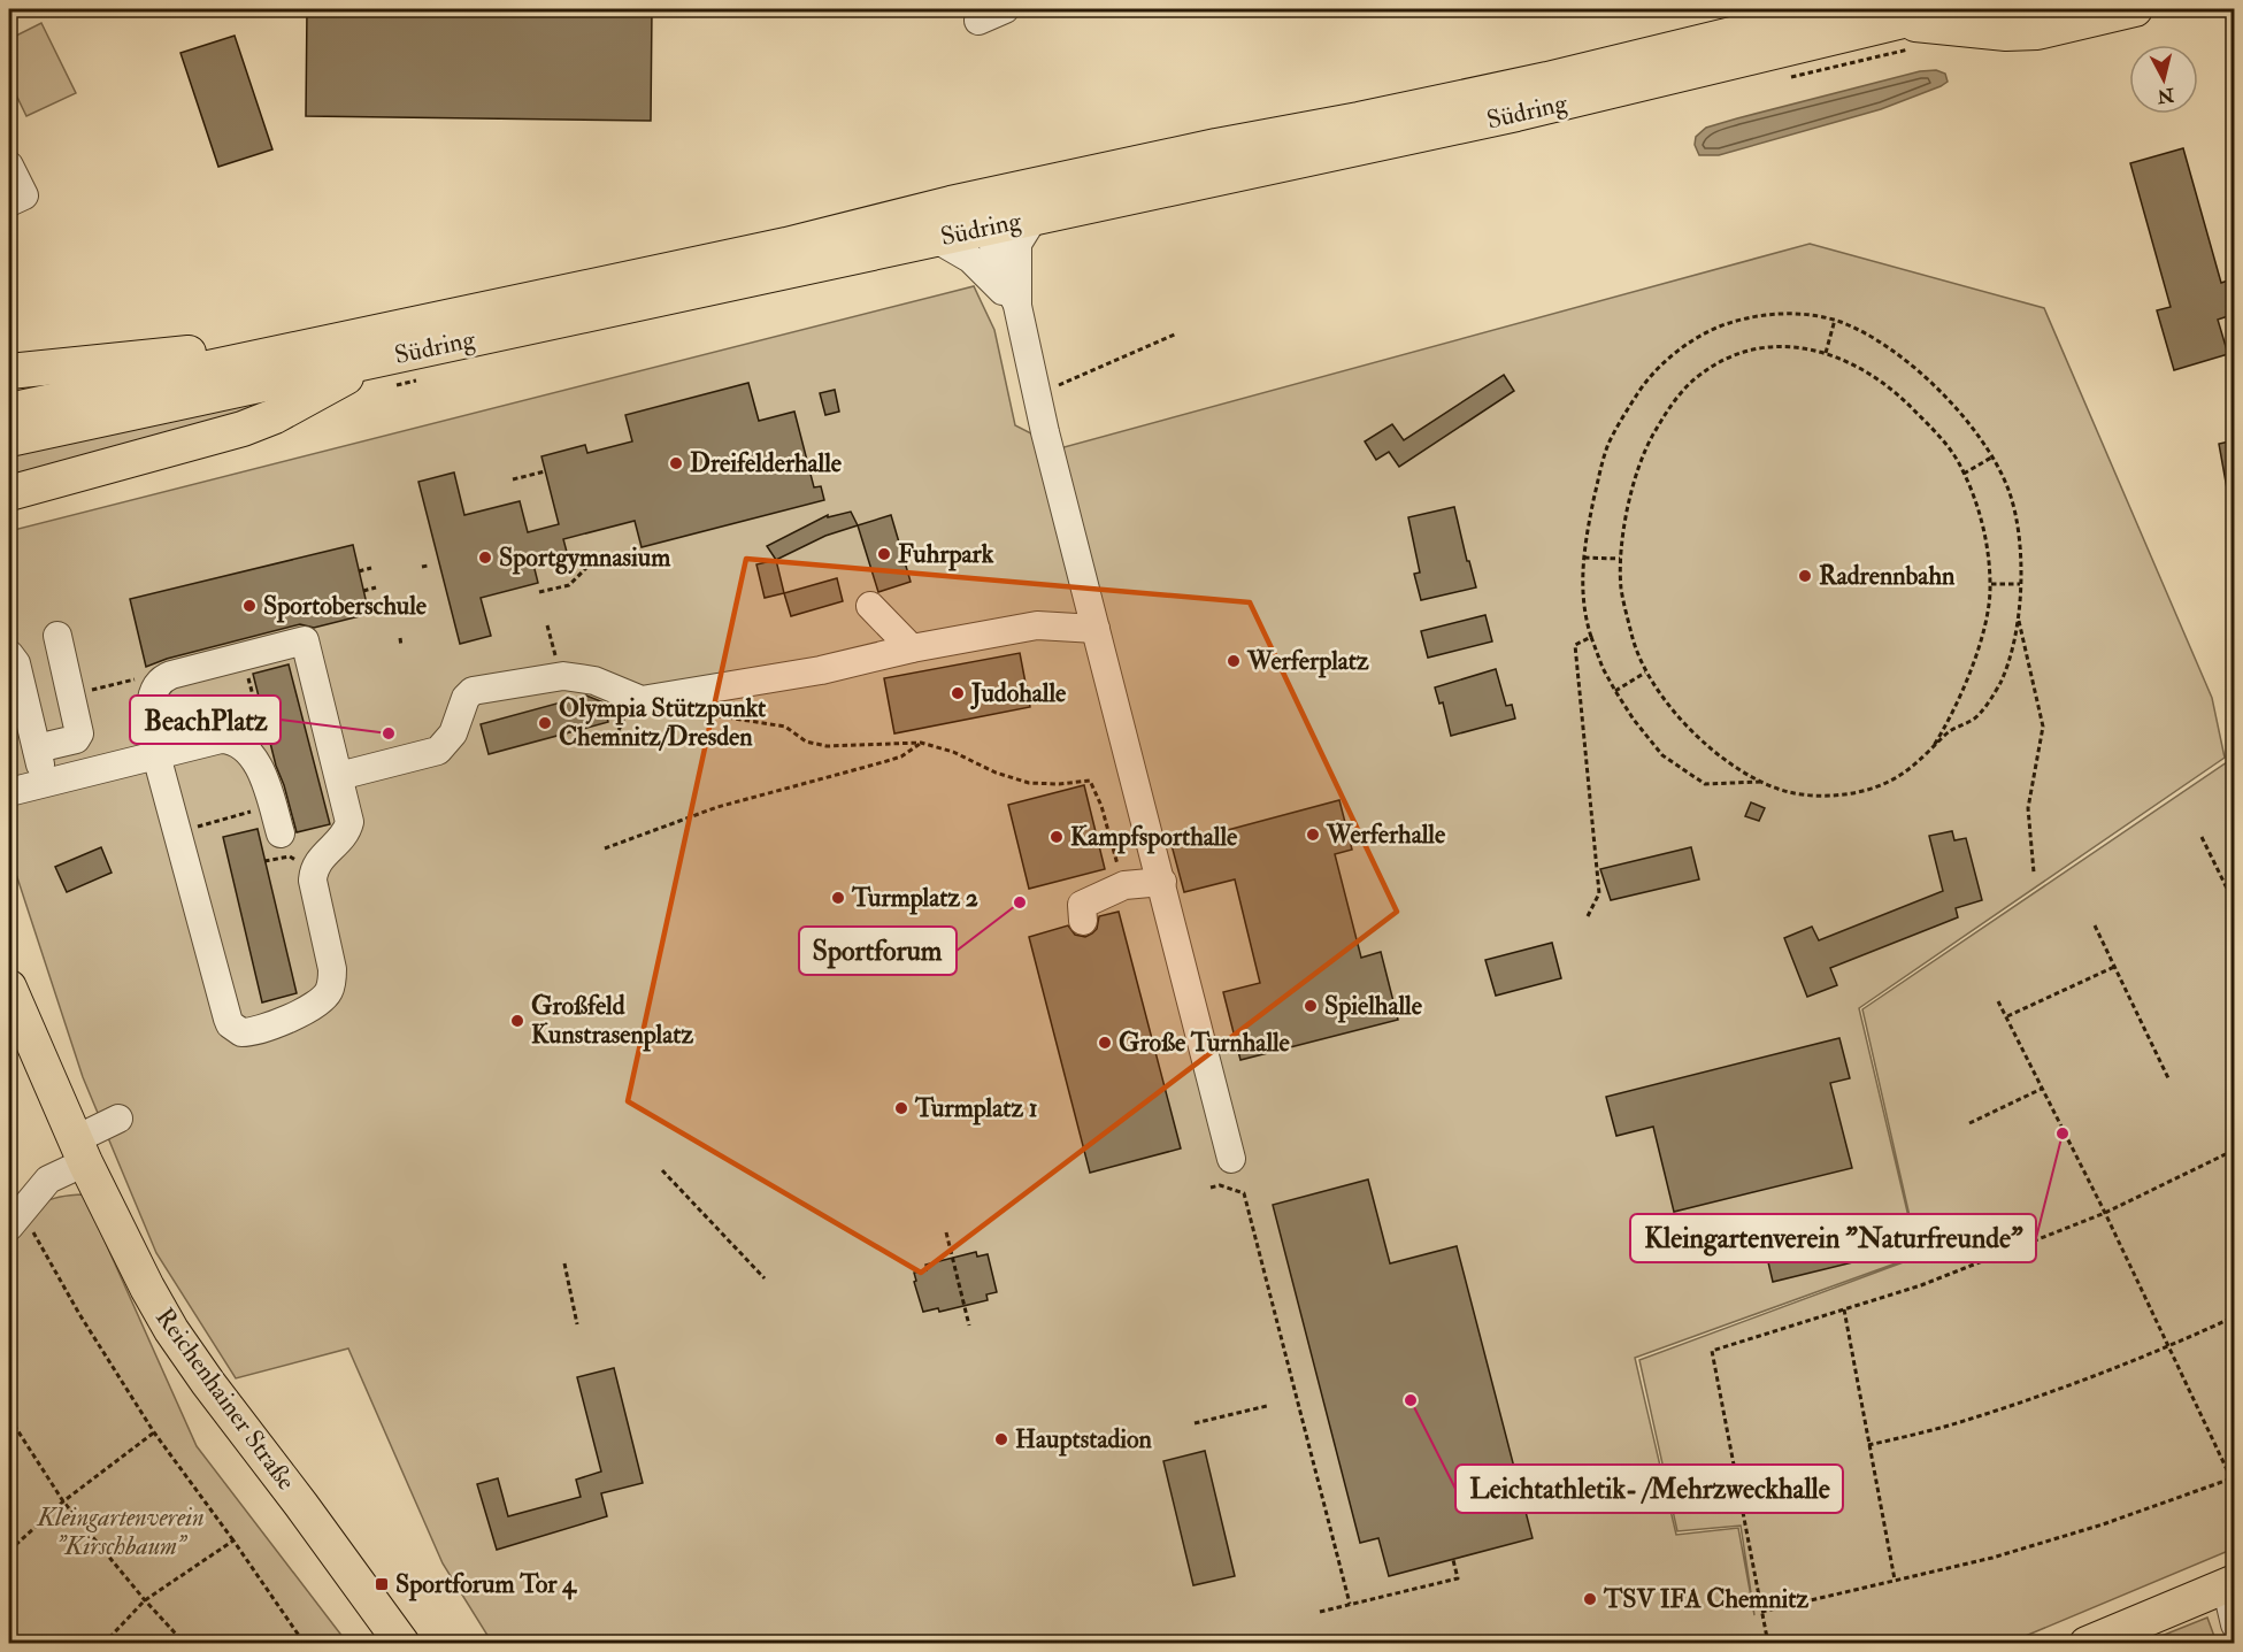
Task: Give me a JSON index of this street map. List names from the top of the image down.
{
  "streets": {
    "main road": ["Südring", "Reichenhainer Straße"]
  },
  "parks": ["Kleingartenverein \"Kirschbaum\""],
  "places": {
    "other": [
      "Dreifelderhalle",
      "Fuhrpark",
      "Sportgymnasium",
      "Radrennbahn",
      "Sportoberschule",
      "Werferplatz",
      "Judohalle",
      "Olympia Stützpunkt Chemnitz/Dresden",
      "BeachPlatz",
      "Werferhalle",
      "Kampfsporthalle",
      "Turmplatz 2",
      "Sportforum",
      "Spielhalle",
      "Großfeld Kunstrasenplatz",
      "Große Turnhalle",
      "Turmplatz 1",
      "Kleingartenverein \"Naturfreunde\"",
      "Leichtathletik- /Mehrzweckhalle",
      "Hauptstadion",
      "TSV IFA Chemnitz"
    ],
    "transit": ["Sportforum Tor 4"]
  },
  "north": "bottom"
}
